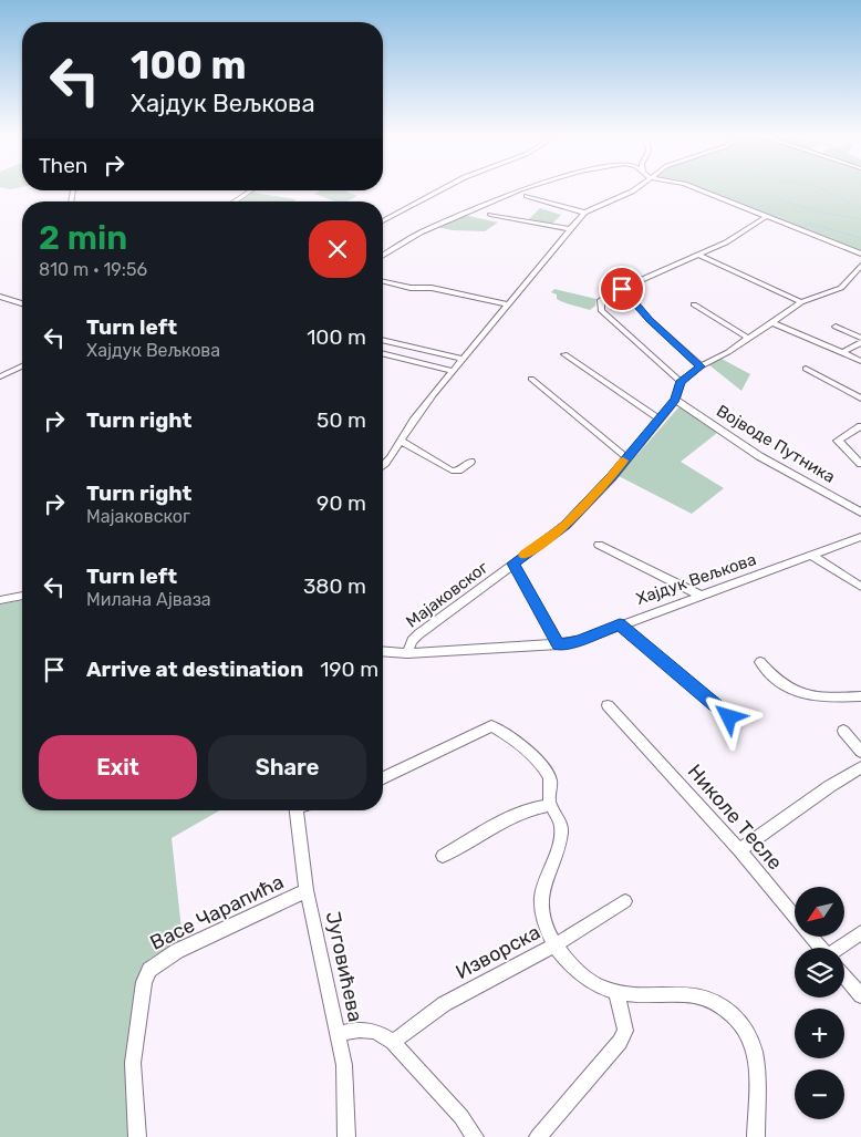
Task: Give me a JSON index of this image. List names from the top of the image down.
{
  "streets": {
    "street": [
      "Војводе Путника",
      "Хајдук Вељкова",
      "Мајаковског",
      "Николе Тесле",
      "Васе Чарапића",
      "Изворска",
      "Југовићева"
    ]
  },
  "crossings": [
    ["Војводе Путника", "Мајаковског"],
    ["Хајдук Вељкова", "Мајаковског"],
    ["Васе Чарапића", "Југовићева"]
  ],
  "north": "bottom left",
  "page": {
    "turn": ["100 m", "Хајдук Вељкова"],
    "then": "Then",
    "heading": ["2 min", "810 m · 19:56"],
    "list": [
      {
        "name": "Turn left",
        "note": "Хајдук Вељкова",
        "value": "100 m"
      },
      {
        "name": "Turn right",
        "value": "50 m"
      },
      {
        "name": "Turn right",
        "note": "Мајаковског",
        "value": "90 m"
      },
      {
        "name": "Turn left",
        "note": "Милана Ајваза",
        "value": "380 m"
      },
      {
        "name": "Arrive at destination",
        "value": "190 m"
      }
    ],
    "buttons": ["Exit", "Share"],
    "map_buttons": ["+", "−"]
  }
}
